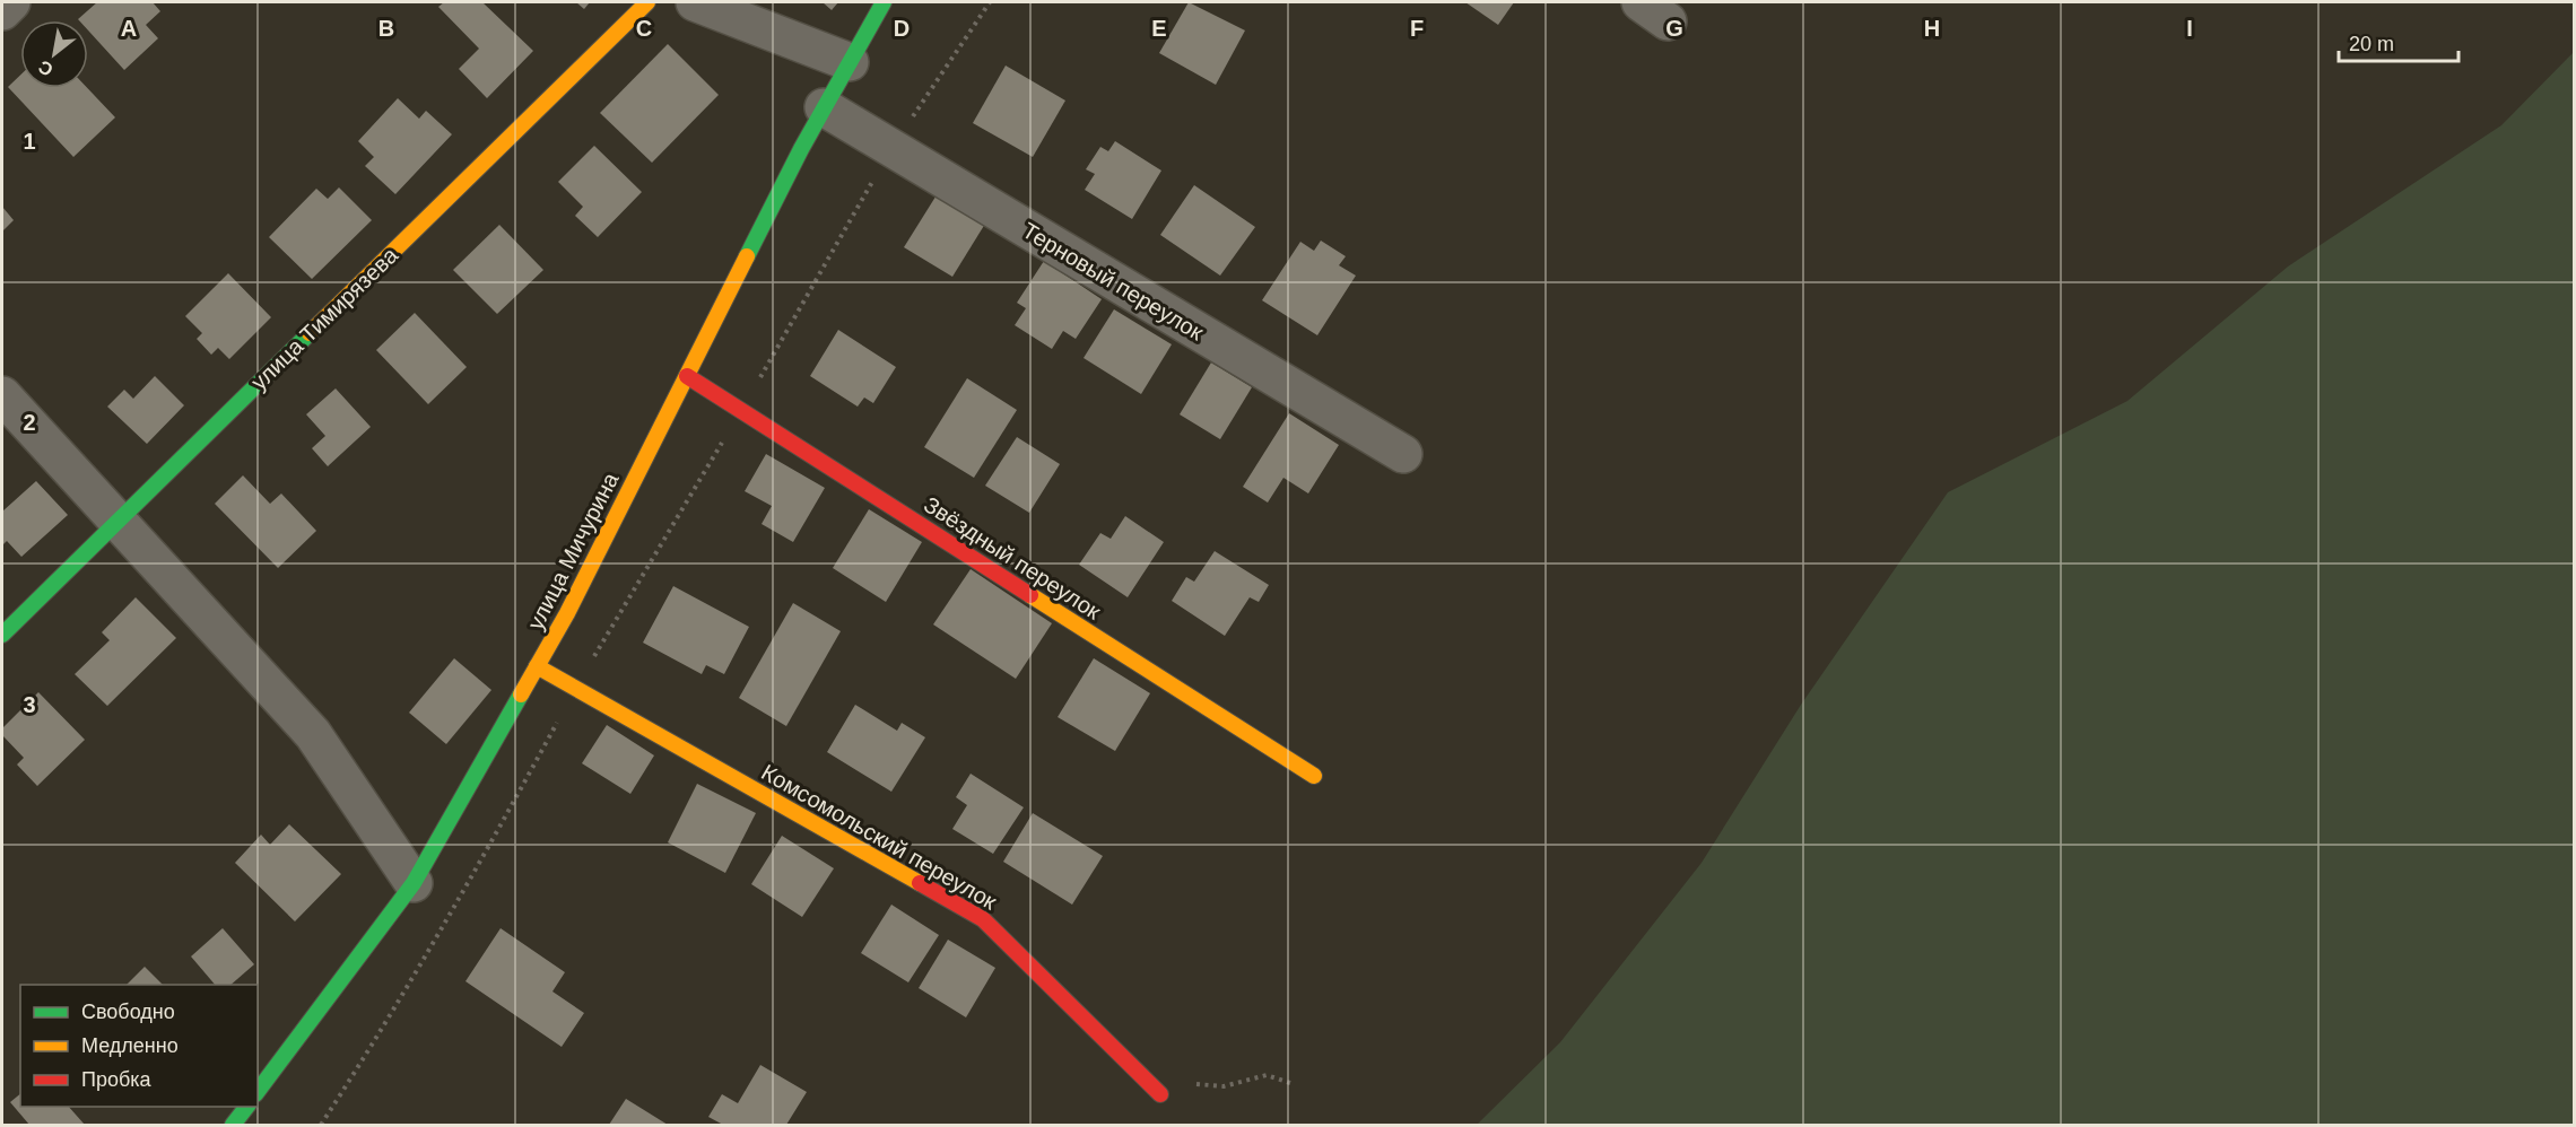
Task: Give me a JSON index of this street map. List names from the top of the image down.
{
  "streets": {
    "street": [
      "Терновый переулок",
      "улица Тимирязева",
      "улица Мичурина",
      "Звёздный переулок",
      "Комсомольский переулок"
    ]
  },
  "crossings": [
    ["Терновый переулок", "улица Мичурина"],
    ["улица Мичурина", "Звёздный переулок"],
    ["улица Мичурина", "Комсомольский переулок"]
  ],
  "legend": ["Свободно", "Медленно", "Пробка"],
  "scale_bar": "20 m",
  "north": "bottom left",
  "grid": {
    "columns": [
      "A",
      "B",
      "C",
      "D",
      "E",
      "F",
      "G",
      "H",
      "I"
    ],
    "rows": ["1", "2", "3"]
  }
}
